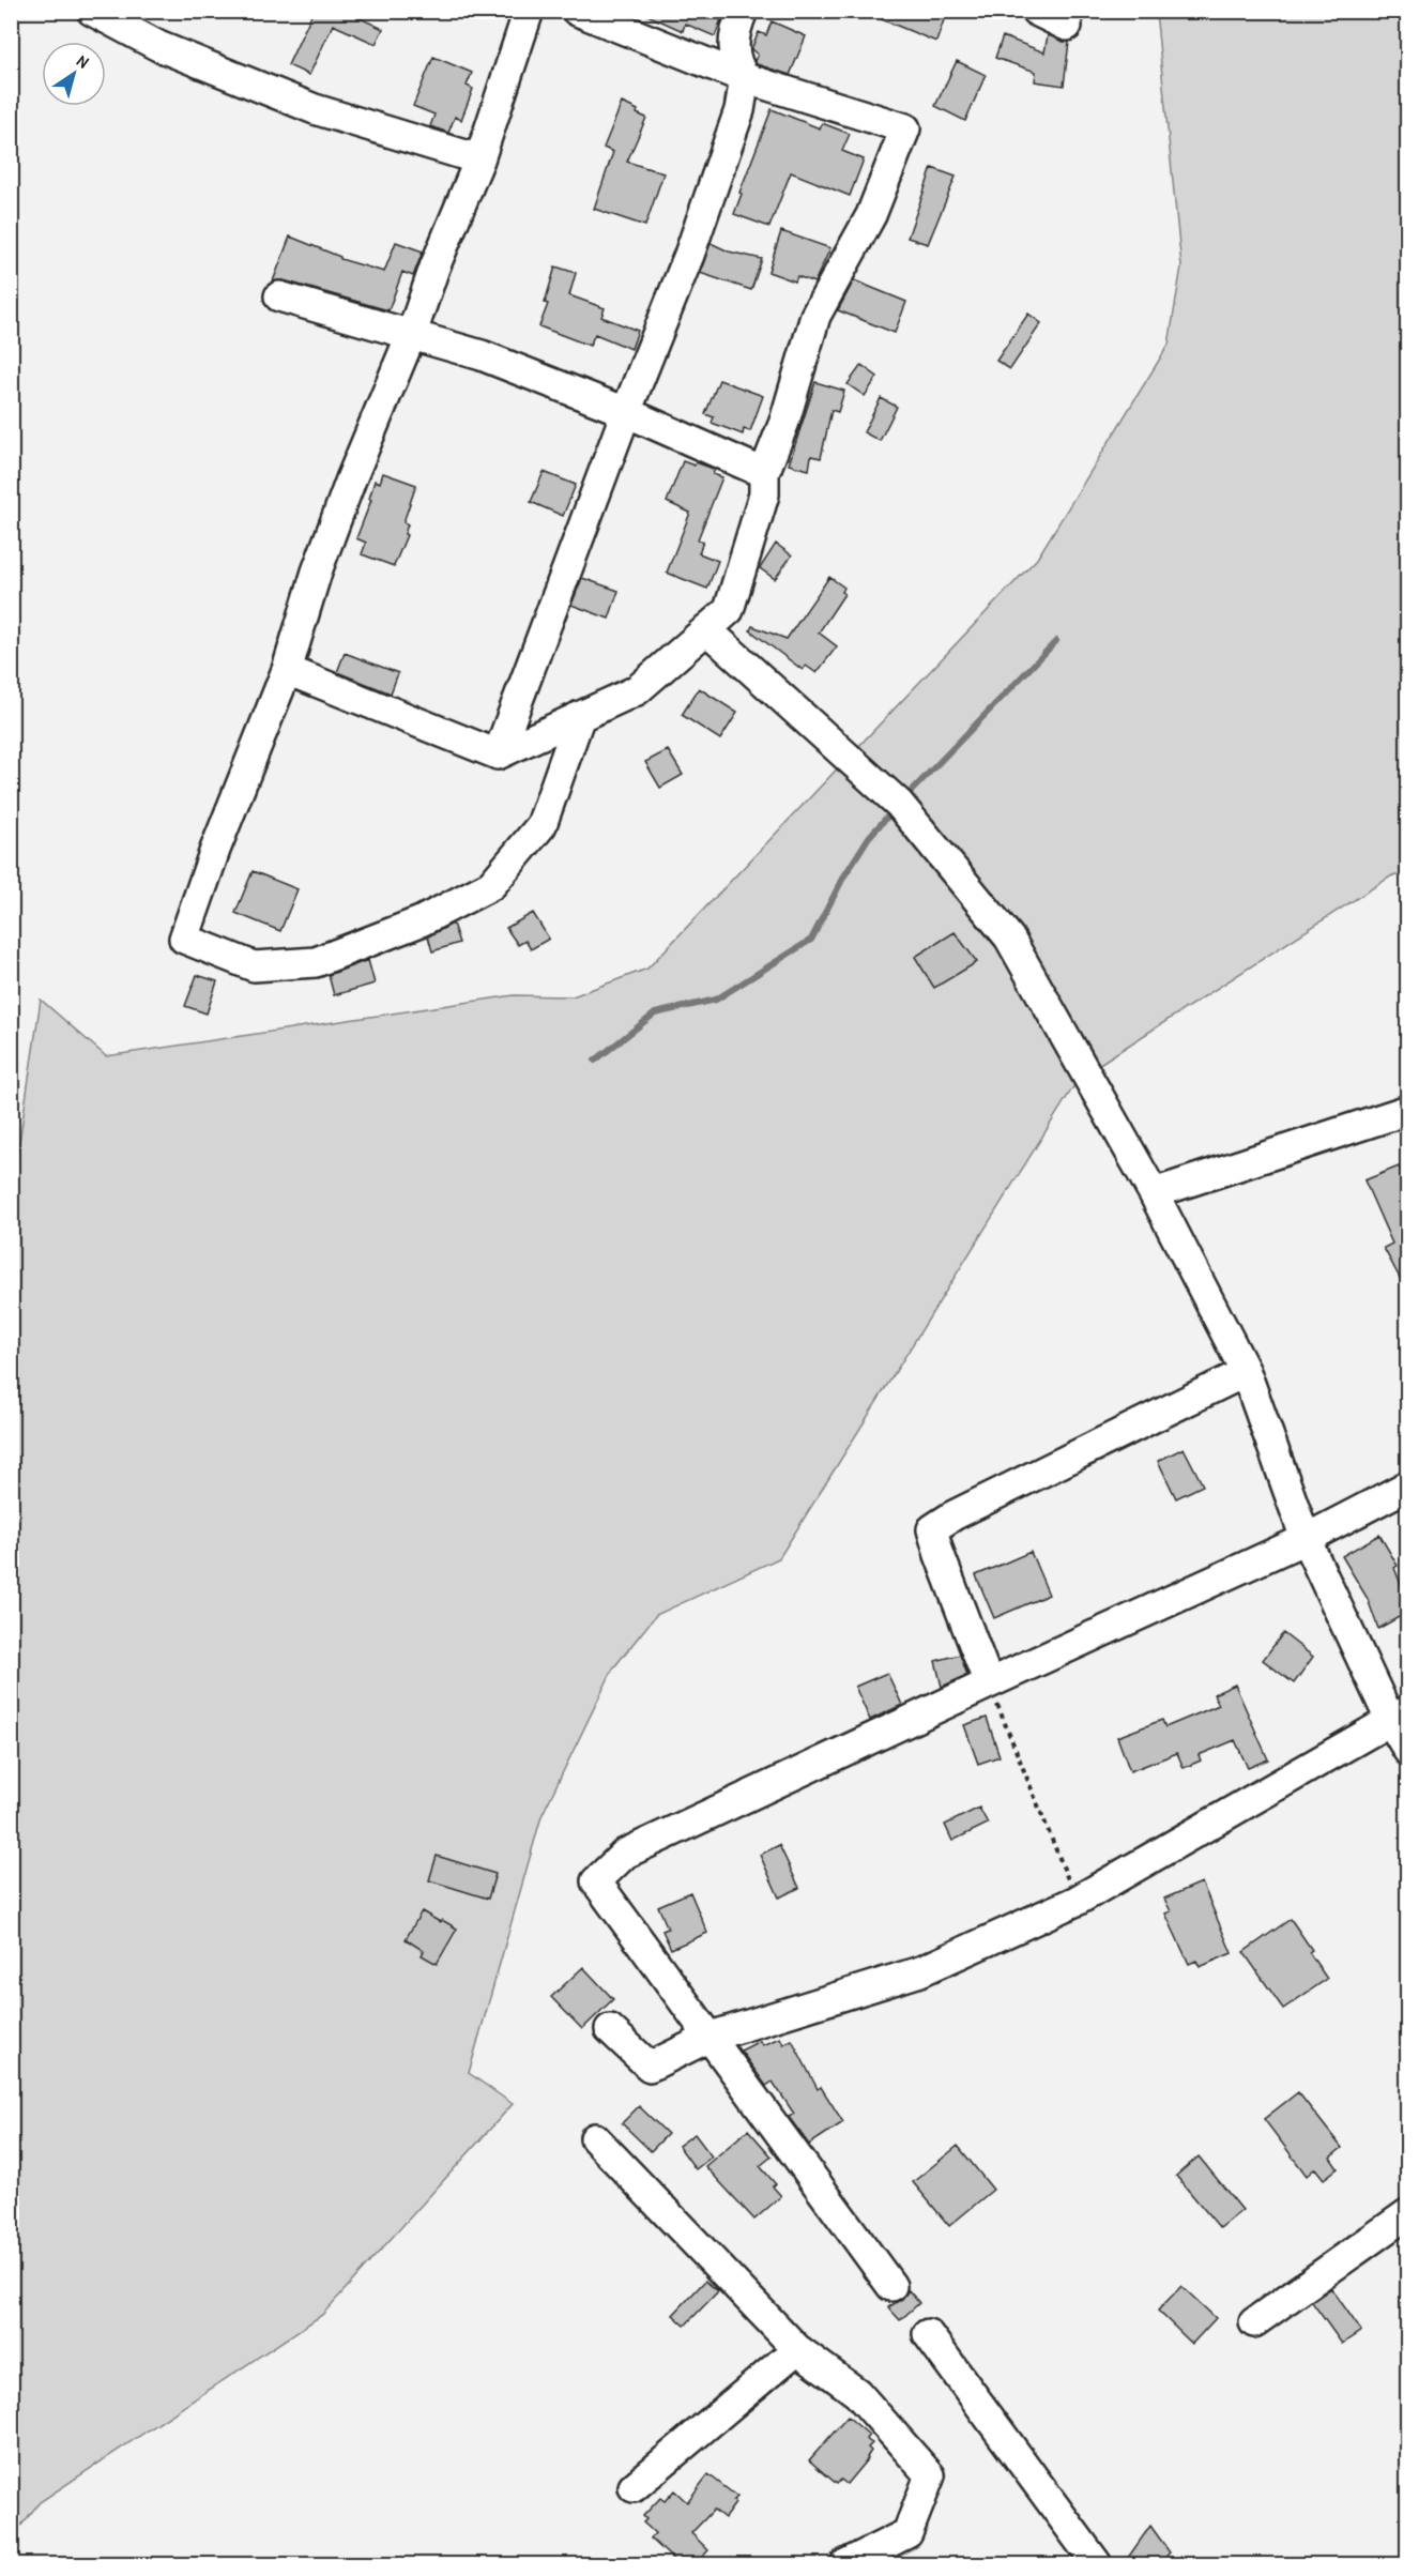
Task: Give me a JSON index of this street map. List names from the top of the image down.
{
  "north": "top right"
}
